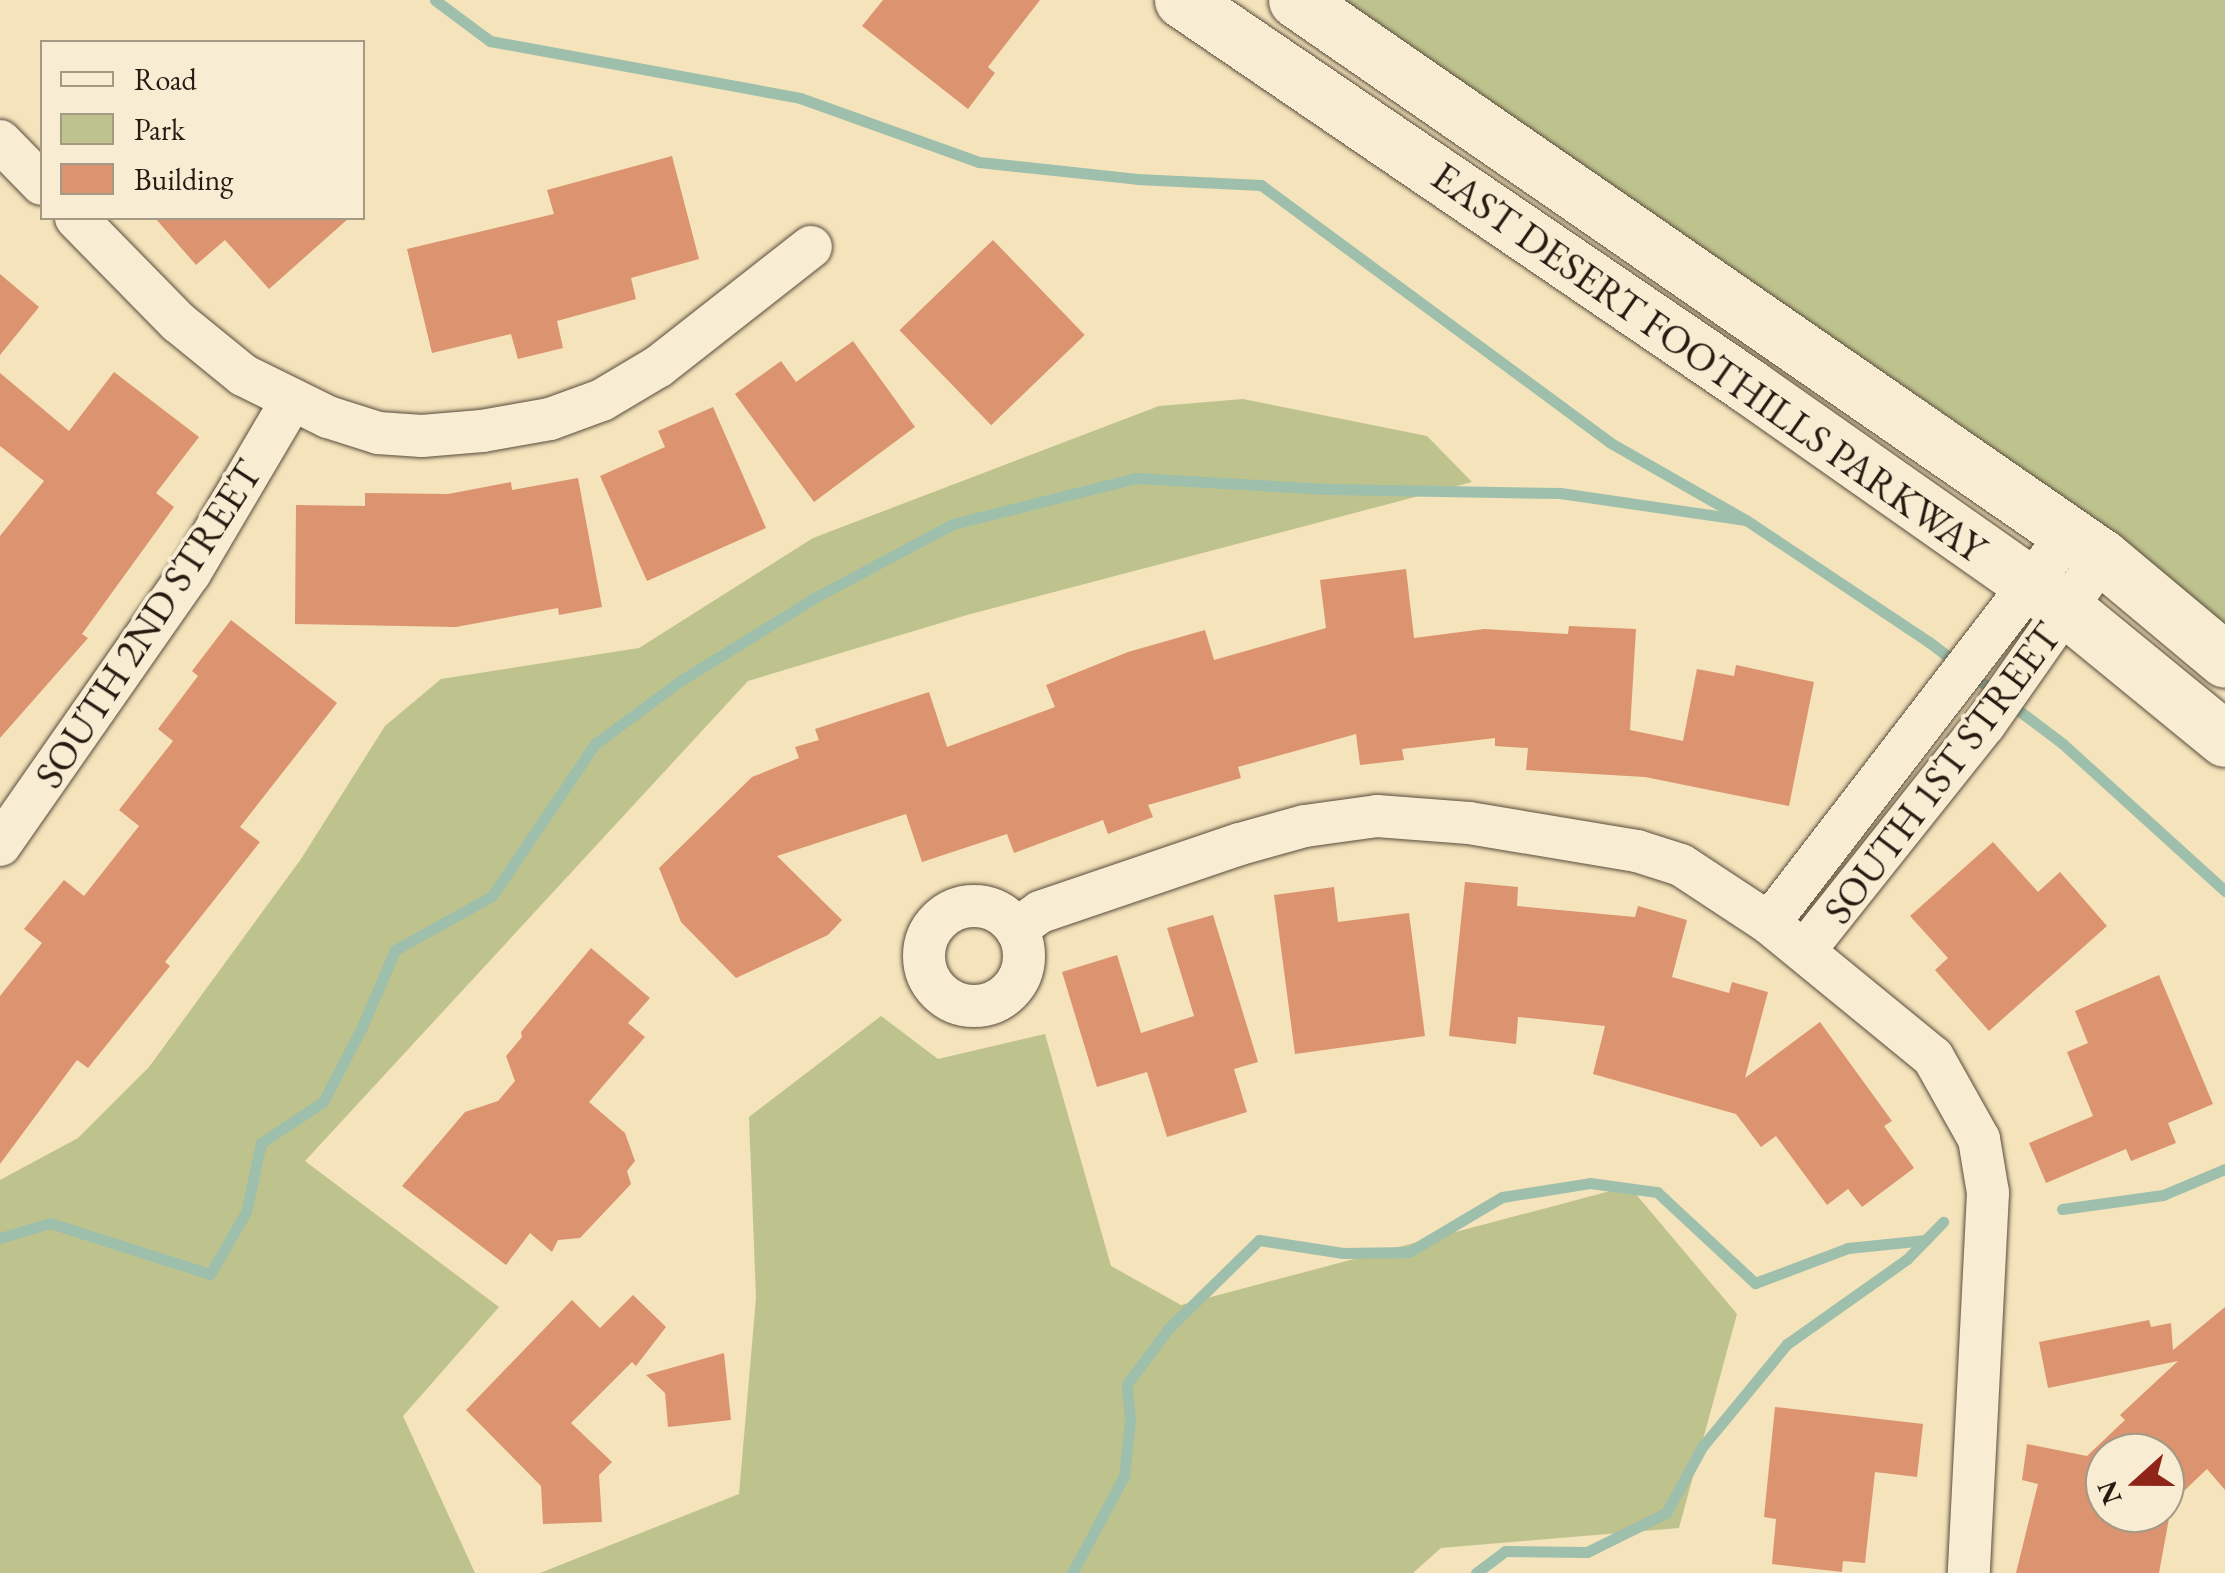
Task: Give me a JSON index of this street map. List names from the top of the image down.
{
  "streets": {
    "street": ["EAST DESERT FOOTHILLS PARKWAY", "SOUTH 2ND STREET", "SOUTH 1ST STREET"]
  },
  "crossings": [
    ["EAST DESERT FOOTHILLS PARKWAY", "SOUTH 1ST STREET"]
  ],
  "legend": ["Road", "Park", "Building"],
  "north": "left"
}
